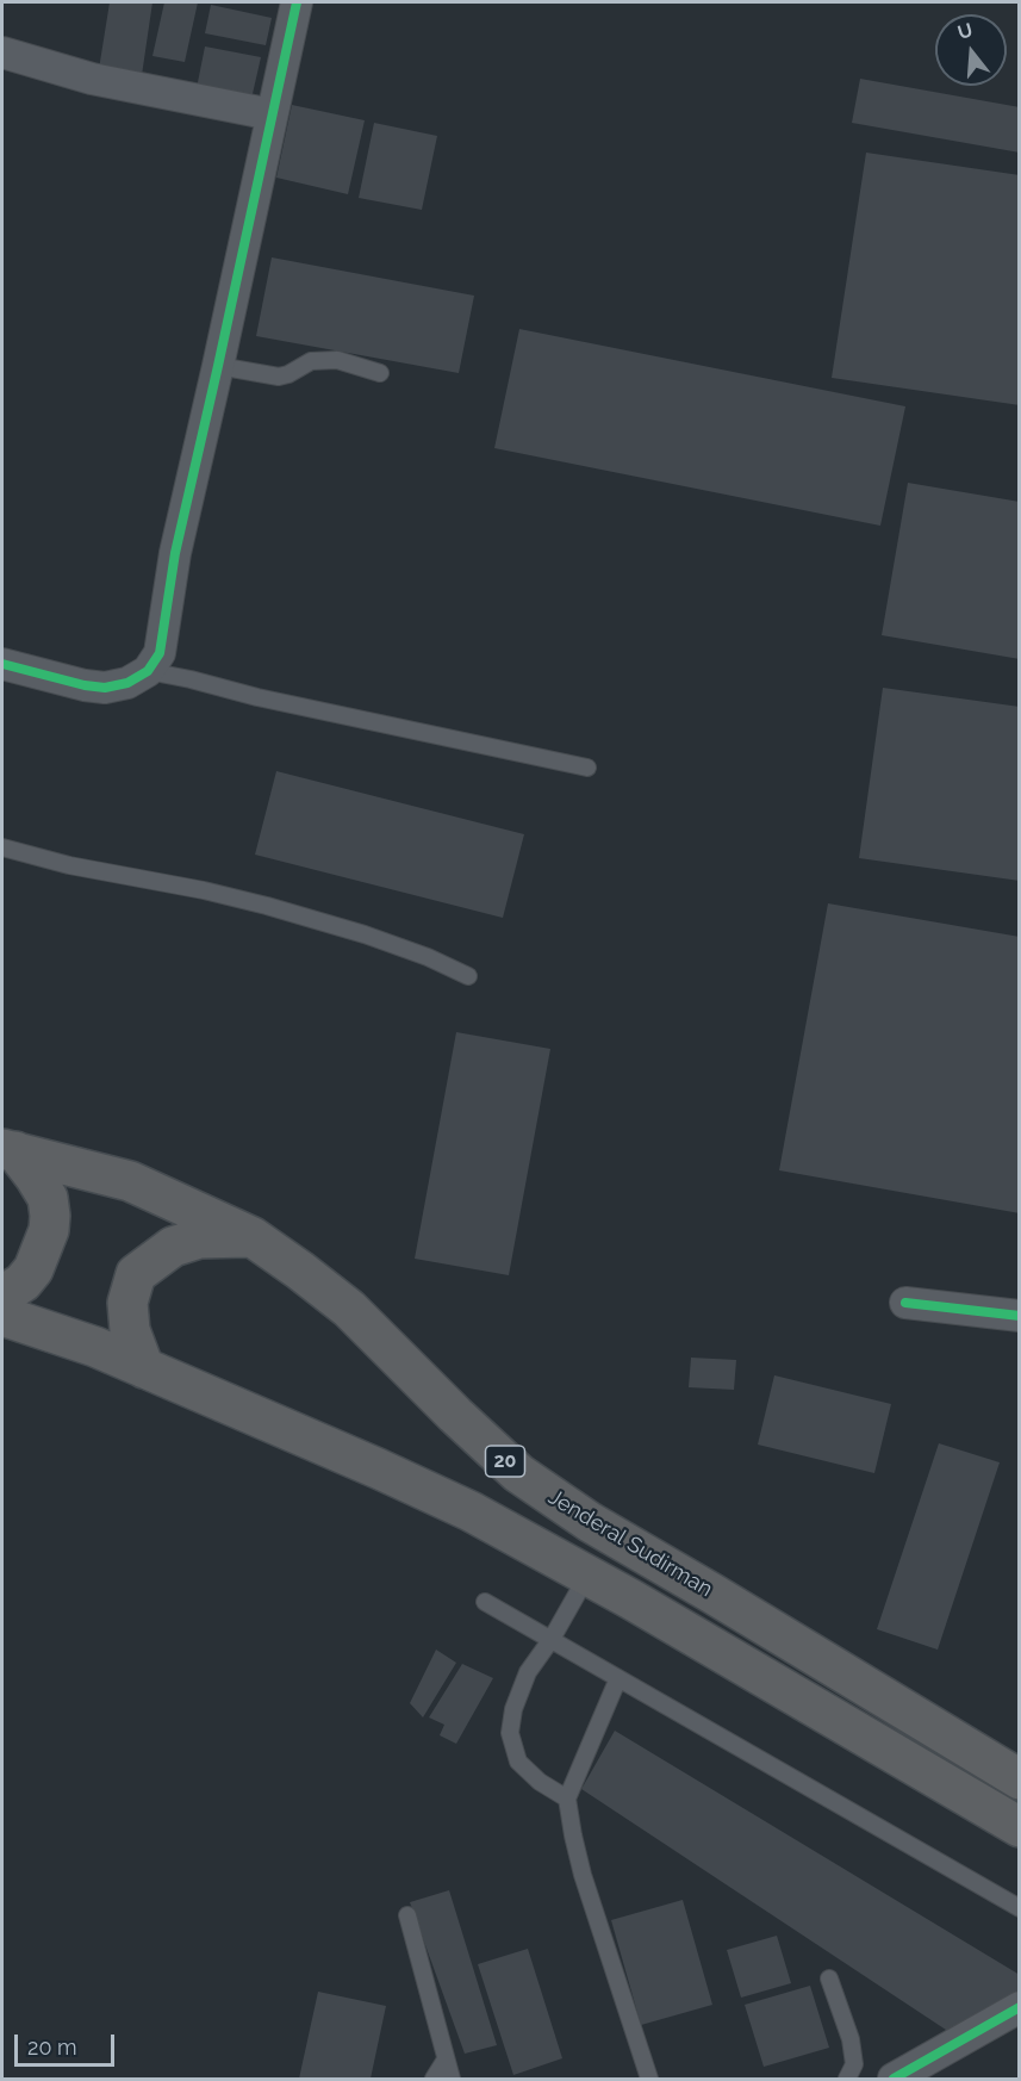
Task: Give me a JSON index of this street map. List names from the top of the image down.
{
  "streets": {
    "highway": ["20", "Jenderal Sudirman"]
  },
  "scale_bar": "20 m",
  "north": "top"
}
